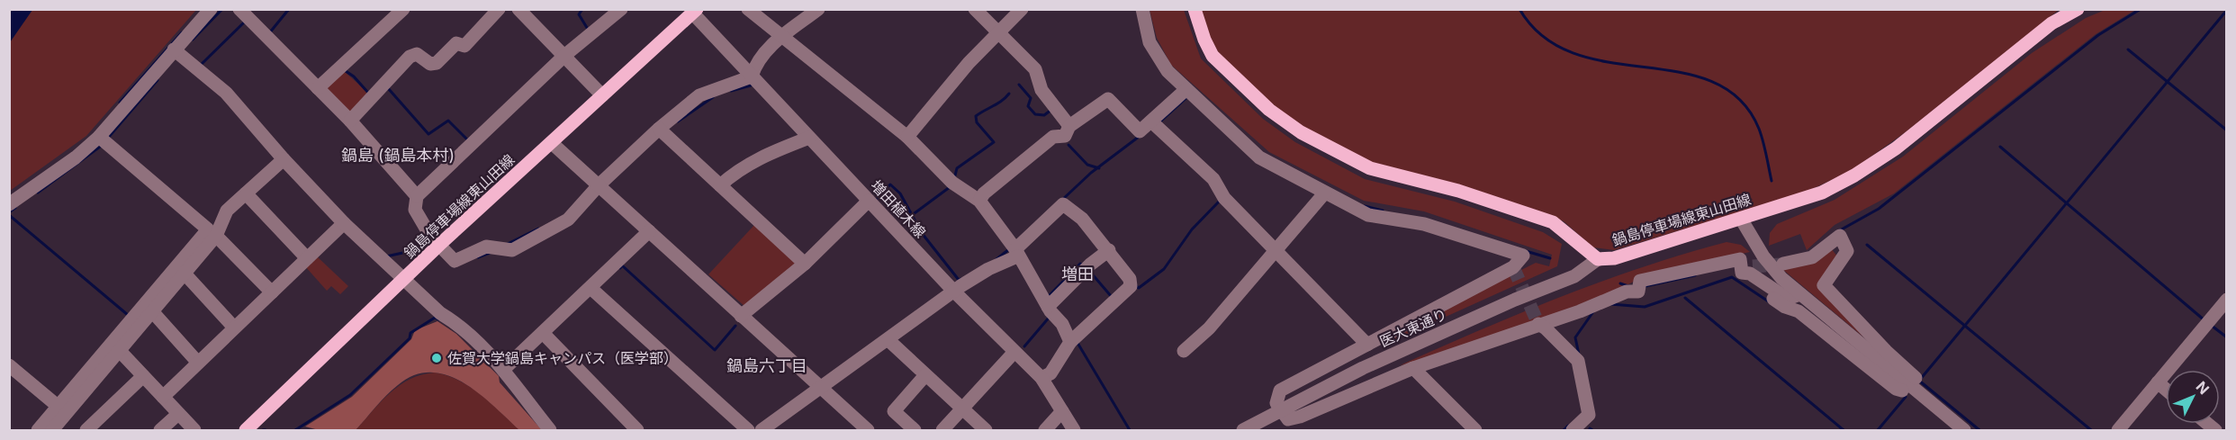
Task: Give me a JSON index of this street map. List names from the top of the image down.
{
  "streets": {
    "main road": ["鍋島停車場線東山田線"],
    "street": ["増田植木線", "医大東通り"]
  },
  "crossings": [
    ["鍋島停車場線東山田線", "増田植木線"],
    ["鍋島停車場線東山田線", "医大東通り"]
  ],
  "districts": ["鍋島 (鍋島本村)", "増田", "鍋島六丁目"],
  "places": ["佐賀大学鍋島キャンパス（医学部）"],
  "north": "top right"
}
